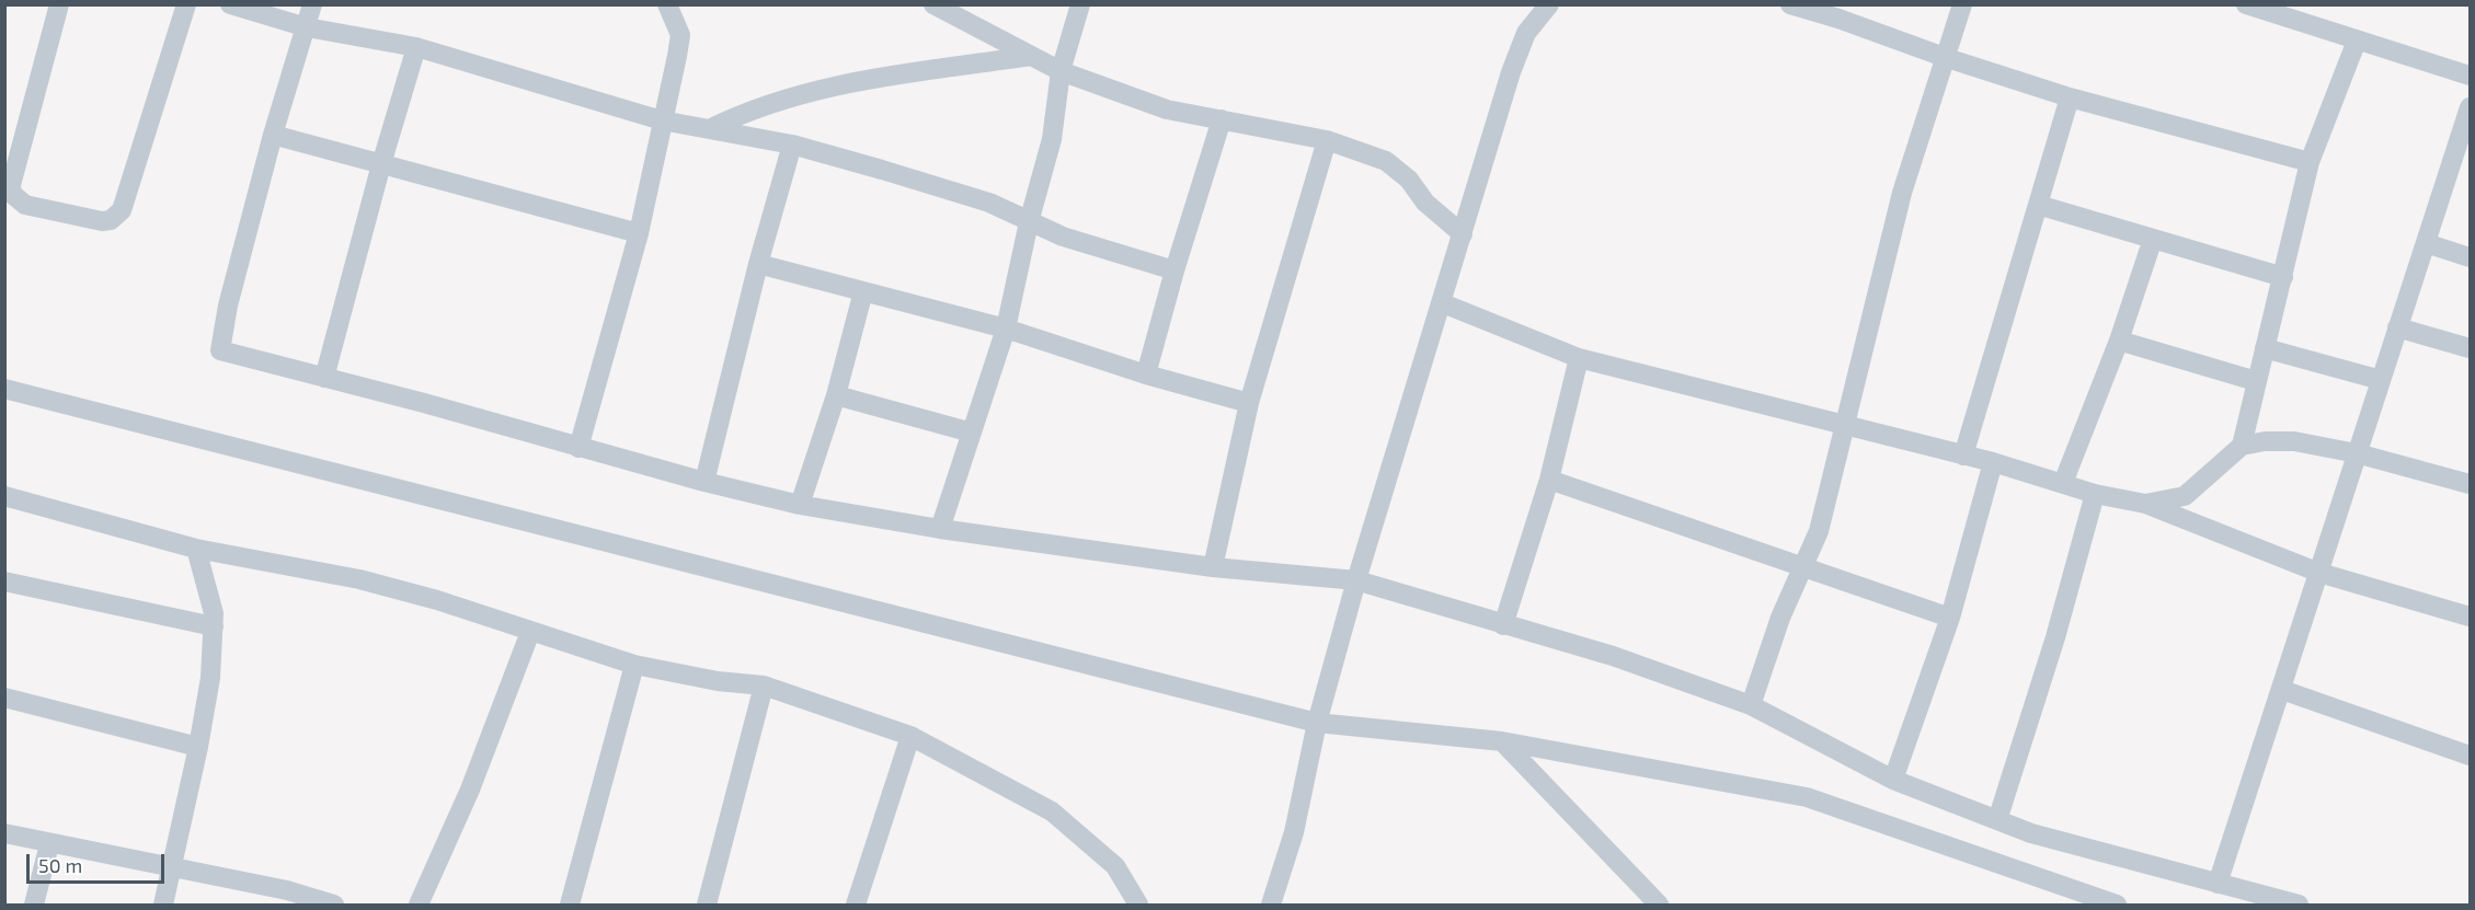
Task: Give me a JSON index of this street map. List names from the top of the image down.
{
  "scale_bar": "50 m"
}
